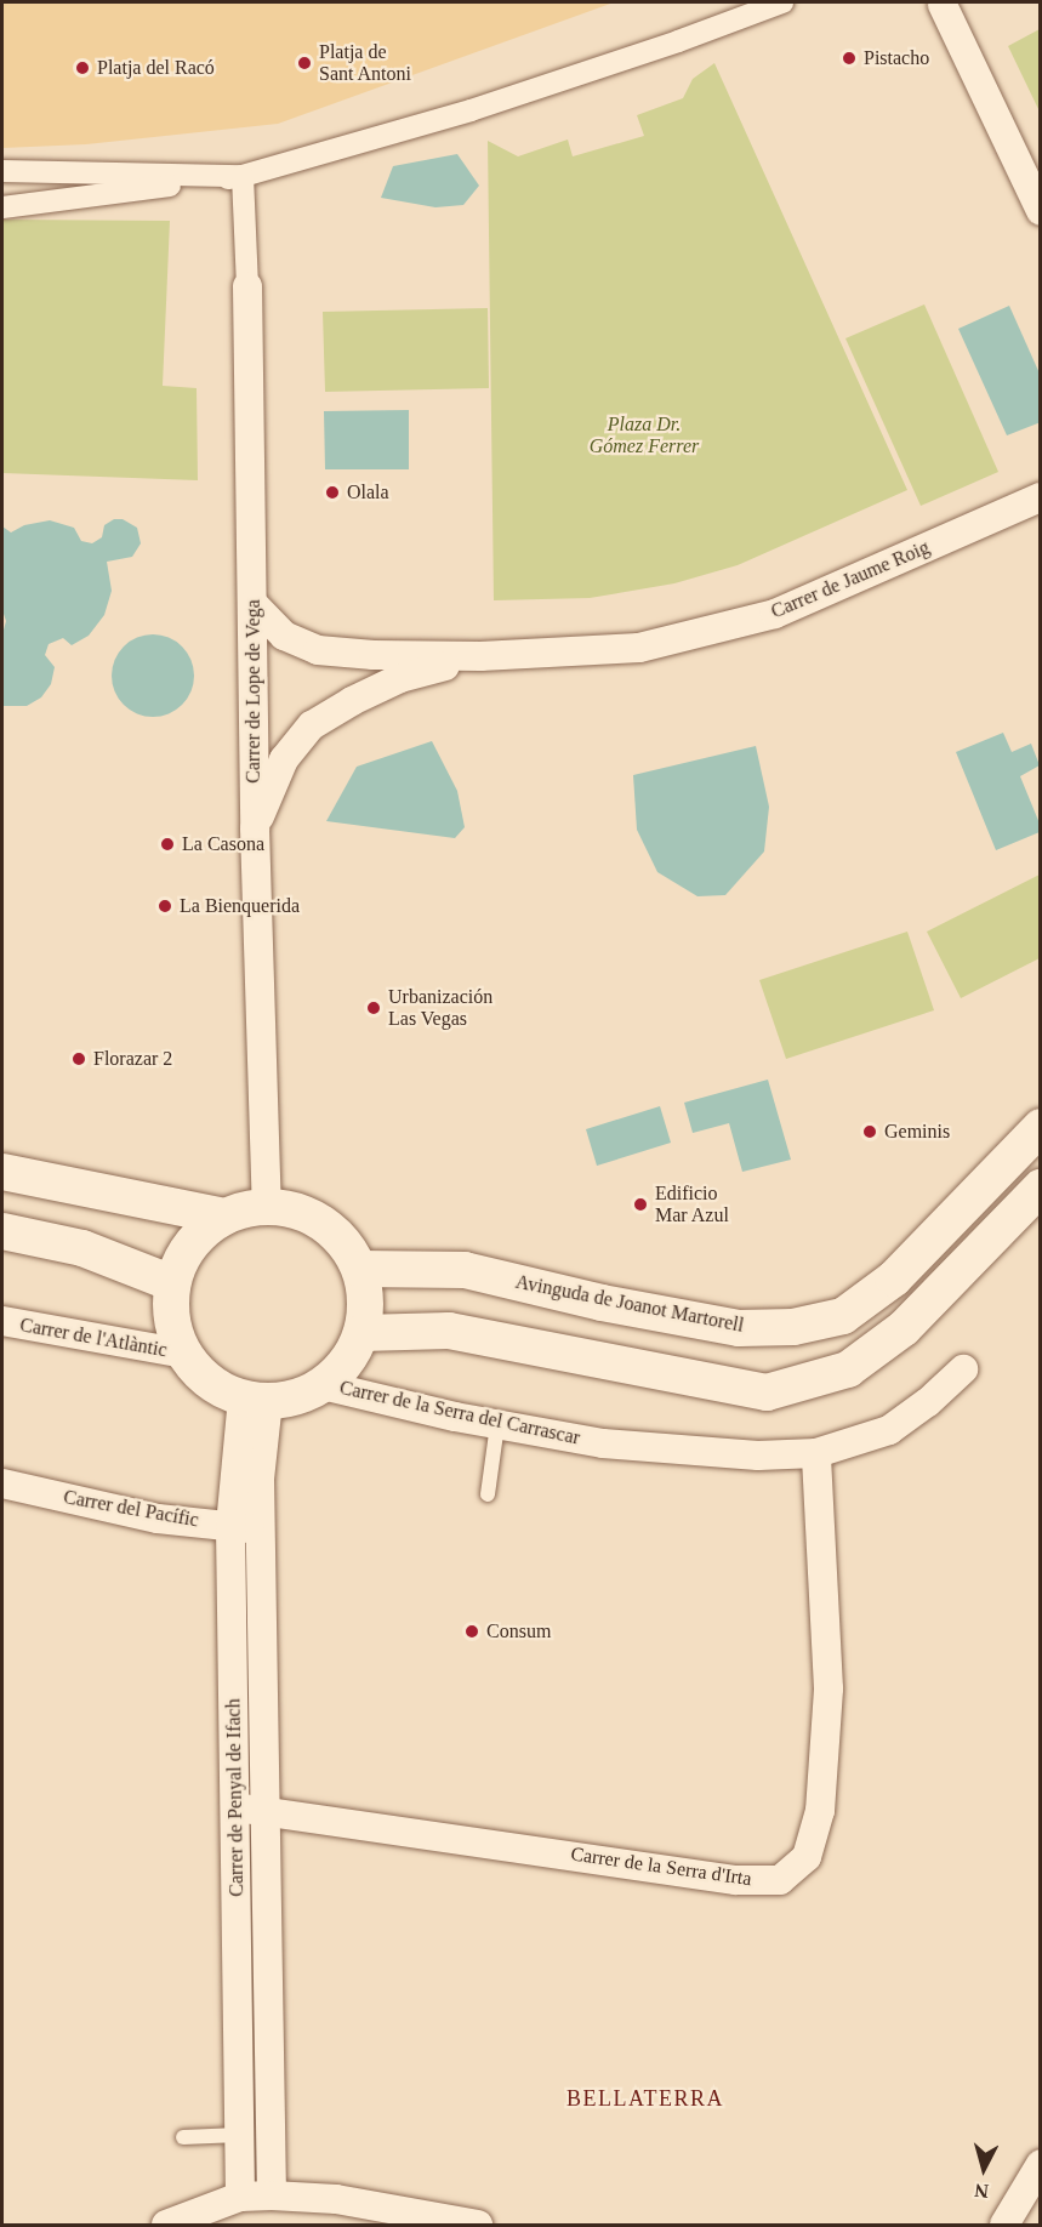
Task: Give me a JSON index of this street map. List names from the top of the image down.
{
  "streets": {
    "street": [
      "Carrer de Jaume Roig",
      "Carrer de Lope de Vega",
      "Avinguda de Joanot Martorell",
      "Carrer de l'Atlàntic",
      "Carrer de la Serra del Carrascar",
      "Carrer del Pacífic",
      "Carrer de Penyal de Ifach",
      "Carrer de la Serra d'Irta"
    ]
  },
  "crossings": [
    ["Carrer de Jaume Roig", "Carrer de Lope de Vega"],
    ["Carrer de Lope de Vega", "Avinguda de Joanot Martorell"],
    ["Carrer de Lope de Vega", "Carrer de l'Atlàntic"],
    ["Carrer de Lope de Vega", "Carrer de la Serra del Carrascar"],
    ["Carrer de Lope de Vega", "Carrer de Penyal de Ifach"],
    ["Avinguda de Joanot Martorell", "Carrer de l'Atlàntic"],
    ["Avinguda de Joanot Martorell", "Carrer de la Serra del Carrascar"],
    ["Avinguda de Joanot Martorell", "Carrer de Penyal de Ifach"],
    ["Carrer de l'Atlàntic", "Carrer de la Serra del Carrascar"],
    ["Carrer de l'Atlàntic", "Carrer de Penyal de Ifach"],
    ["Carrer de la Serra del Carrascar", "Carrer de Penyal de Ifach"],
    ["Carrer de la Serra del Carrascar", "Carrer de la Serra d'Irta"],
    ["Carrer del Pacífic", "Carrer de Penyal de Ifach"],
    ["Carrer de Penyal de Ifach", "Carrer de la Serra d'Irta"]
  ],
  "districts": ["BELLATERRA"],
  "parks": ["Plaza Dr. Gómez Ferrer"],
  "places": [
    "Pistacho",
    "Platja de Sant Antoni",
    "Platja del Racó",
    "Olala",
    "La Casona",
    "La Bienquerida",
    "Urbanización Las Vegas",
    "Florazar 2",
    "Geminis",
    "Edificio Mar Azul",
    "Consum"
  ],
  "north": "bottom"
}
